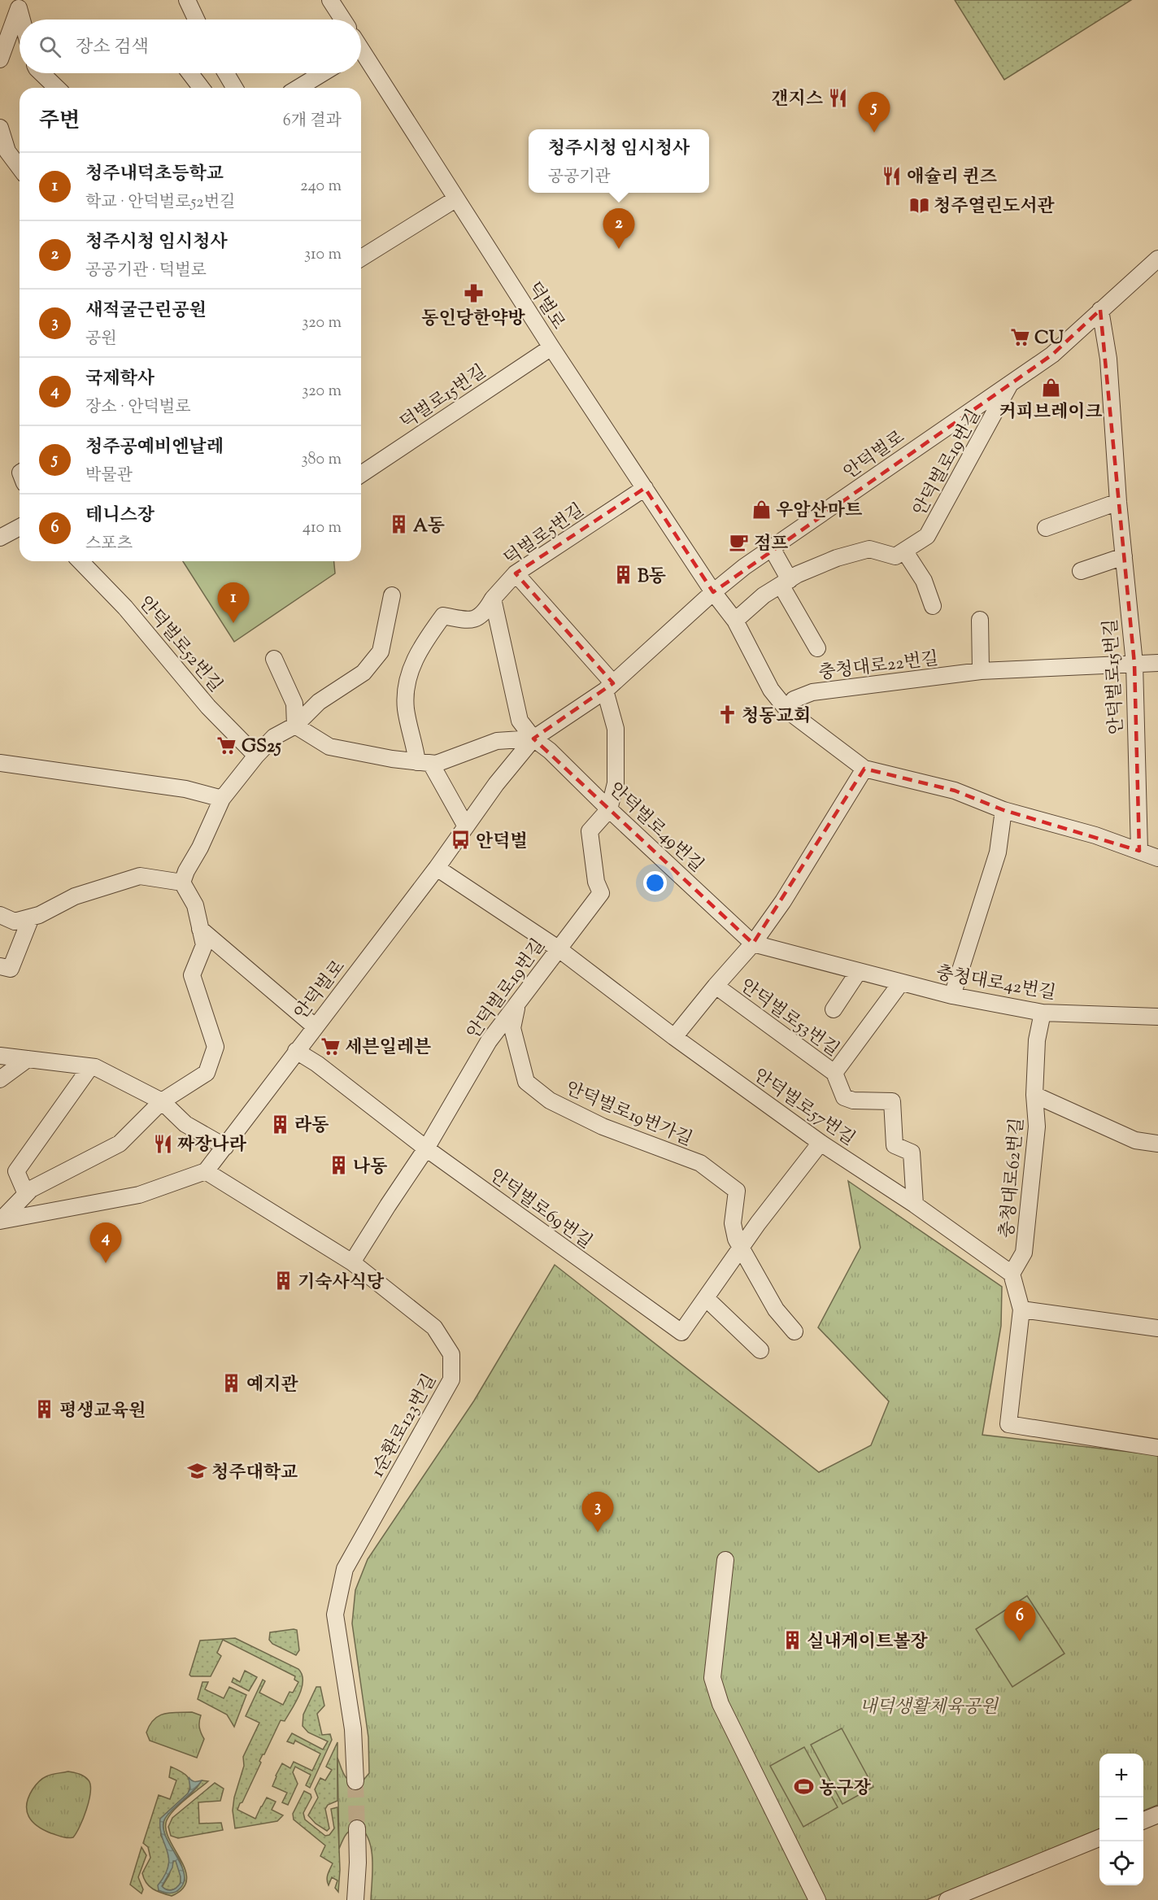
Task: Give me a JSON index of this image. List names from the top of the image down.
{
  "streets": {
    "street": [
      "덕벌로",
      "덕벌로15번길",
      "안덕벌로",
      "안덕벌로19번길",
      "덕벌로5번길",
      "안덕벌로52번길",
      "충청대로22번길",
      "안덕벌로15번길",
      "안덕벌로49번길",
      "충청대로42번길",
      "안덕벌로53번길",
      "안덕벌로57번길",
      "안덕벌로19번가길",
      "충청대로62번길",
      "안덕벌로69번길",
      "1순환로123번길"
    ]
  },
  "crossings": [
    ["덕벌로", "덕벌로15번길"],
    ["덕벌로", "안덕벌로"],
    ["덕벌로", "안덕벌로19번길"],
    ["덕벌로", "덕벌로5번길"],
    ["덕벌로", "충청대로22번길"],
    ["안덕벌로", "안덕벌로19번길"],
    ["안덕벌로", "안덕벌로15번길"],
    ["안덕벌로", "안덕벌로49번길"],
    ["안덕벌로", "안덕벌로57번길"],
    ["안덕벌로", "안덕벌로69번길"],
    ["안덕벌로", "1순환로123번길"],
    ["안덕벌로19번길", "안덕벌로49번길"],
    ["안덕벌로19번길", "안덕벌로57번길"],
    ["안덕벌로19번길", "안덕벌로19번가길"],
    ["안덕벌로19번길", "안덕벌로69번길"],
    ["안덕벌로19번길", "1순환로123번길"],
    ["충청대로22번길", "안덕벌로15번길"],
    ["안덕벌로49번길", "충청대로42번길"],
    ["충청대로42번길", "충청대로62번길"],
    ["안덕벌로53번길", "안덕벌로57번길"],
    ["안덕벌로57번길", "충청대로62번길"],
    ["안덕벌로57번길", "안덕벌로69번길"],
    ["안덕벌로19번가길", "안덕벌로69번길"]
  ],
  "parks": ["내덕생활체육공원"],
  "places": {
    "restaurant": ["갠지스", "애슐리 퀸즈", "짜장나라"],
    "library": ["청주열린도서관"],
    "pharmacy": ["동인당한약방"],
    "supermarket": ["CU", "GS25", "세븐일레븐"],
    "shop": ["커피브레이크", "우암산마트"],
    "building": [
      "A동",
      "B동",
      "라동",
      "나동",
      "기숙사식당",
      "예지관",
      "평생교육원",
      "실내게이트볼장"
    ],
    "cafe": ["점프"],
    "church": ["청동교회"],
    "bus stop": ["안덕벌"],
    "school or university": ["청주대학교"],
    "sports": ["농구장"]
  },
  "page": {
    "search": "장소 검색",
    "heading": ["주변", "6개 결과"],
    "pins": [
      "5",
      "2",
      "1",
      "4",
      "3",
      "6"
    ],
    "popup": ["청주시청 임시청사", "공공기관"],
    "list": [
      {
        "mark": "1",
        "name": "청주내덕초등학교",
        "note": "학교 · 안덕벌로52번길",
        "value": "240 m"
      },
      {
        "mark": "2",
        "name": "청주시청 임시청사",
        "note": "공공기관 · 덕벌로",
        "value": "310 m"
      },
      {
        "mark": "3",
        "name": "새적굴근린공원",
        "note": "공원",
        "value": "320 m"
      },
      {
        "mark": "4",
        "name": "국제학사",
        "note": "장소 · 안덕벌로",
        "value": "320 m"
      },
      {
        "mark": "5",
        "name": "청주공예비엔날레",
        "note": "박물관",
        "value": "380 m"
      },
      {
        "mark": "6",
        "name": "테니스장",
        "note": "스포츠",
        "value": "410 m"
      }
    ],
    "map_buttons": ["+", "−"]
  }
}
